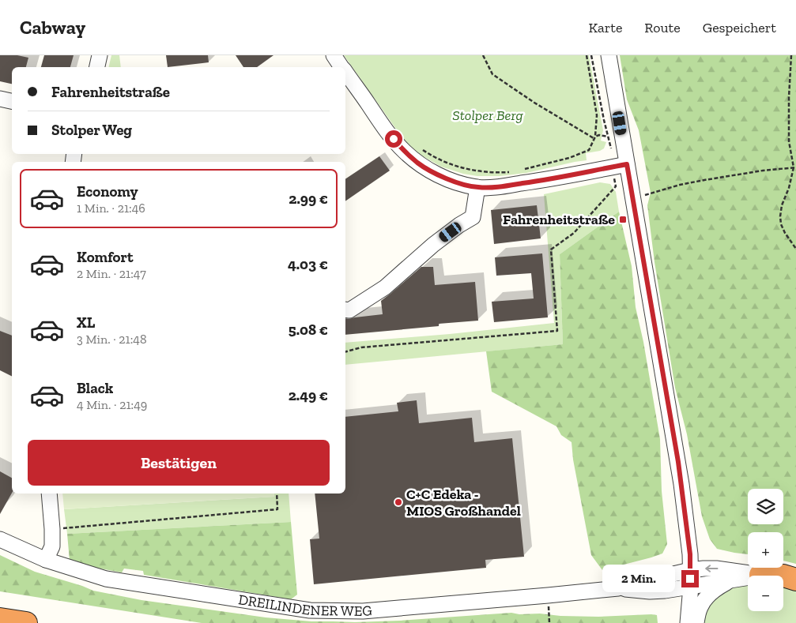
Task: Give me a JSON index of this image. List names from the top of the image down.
{
  "streets": {
    "street": ["DREILINDENER WEG"]
  },
  "parks": ["Stolper Berg"],
  "places": {
    "transit": ["Fahrenheitstraße"],
    "other": ["C+C Edeka - MIOS Großhandel"]
  },
  "page": {
    "header": "Cabway",
    "nav": ["Karte", "Route", "Gespeichert"],
    "banner": ["Fahrenheitstraße", "Stolper Weg"],
    "list": [
      {
        "name": "Economy",
        "note": "1 Min. · 21:46",
        "value": "2.99 €"
      },
      {
        "name": "Komfort",
        "note": "2 Min. · 21:47",
        "value": "4.03 €"
      },
      {
        "name": "XL",
        "note": "3 Min. · 21:48",
        "value": "5.08 €"
      },
      {
        "name": "Black",
        "note": "4 Min. · 21:49",
        "value": "2.49 €"
      }
    ],
    "buttons": "Bestätigen",
    "map_buttons": ["+", "−"],
    "bubble": "2 Min."
  }
}
